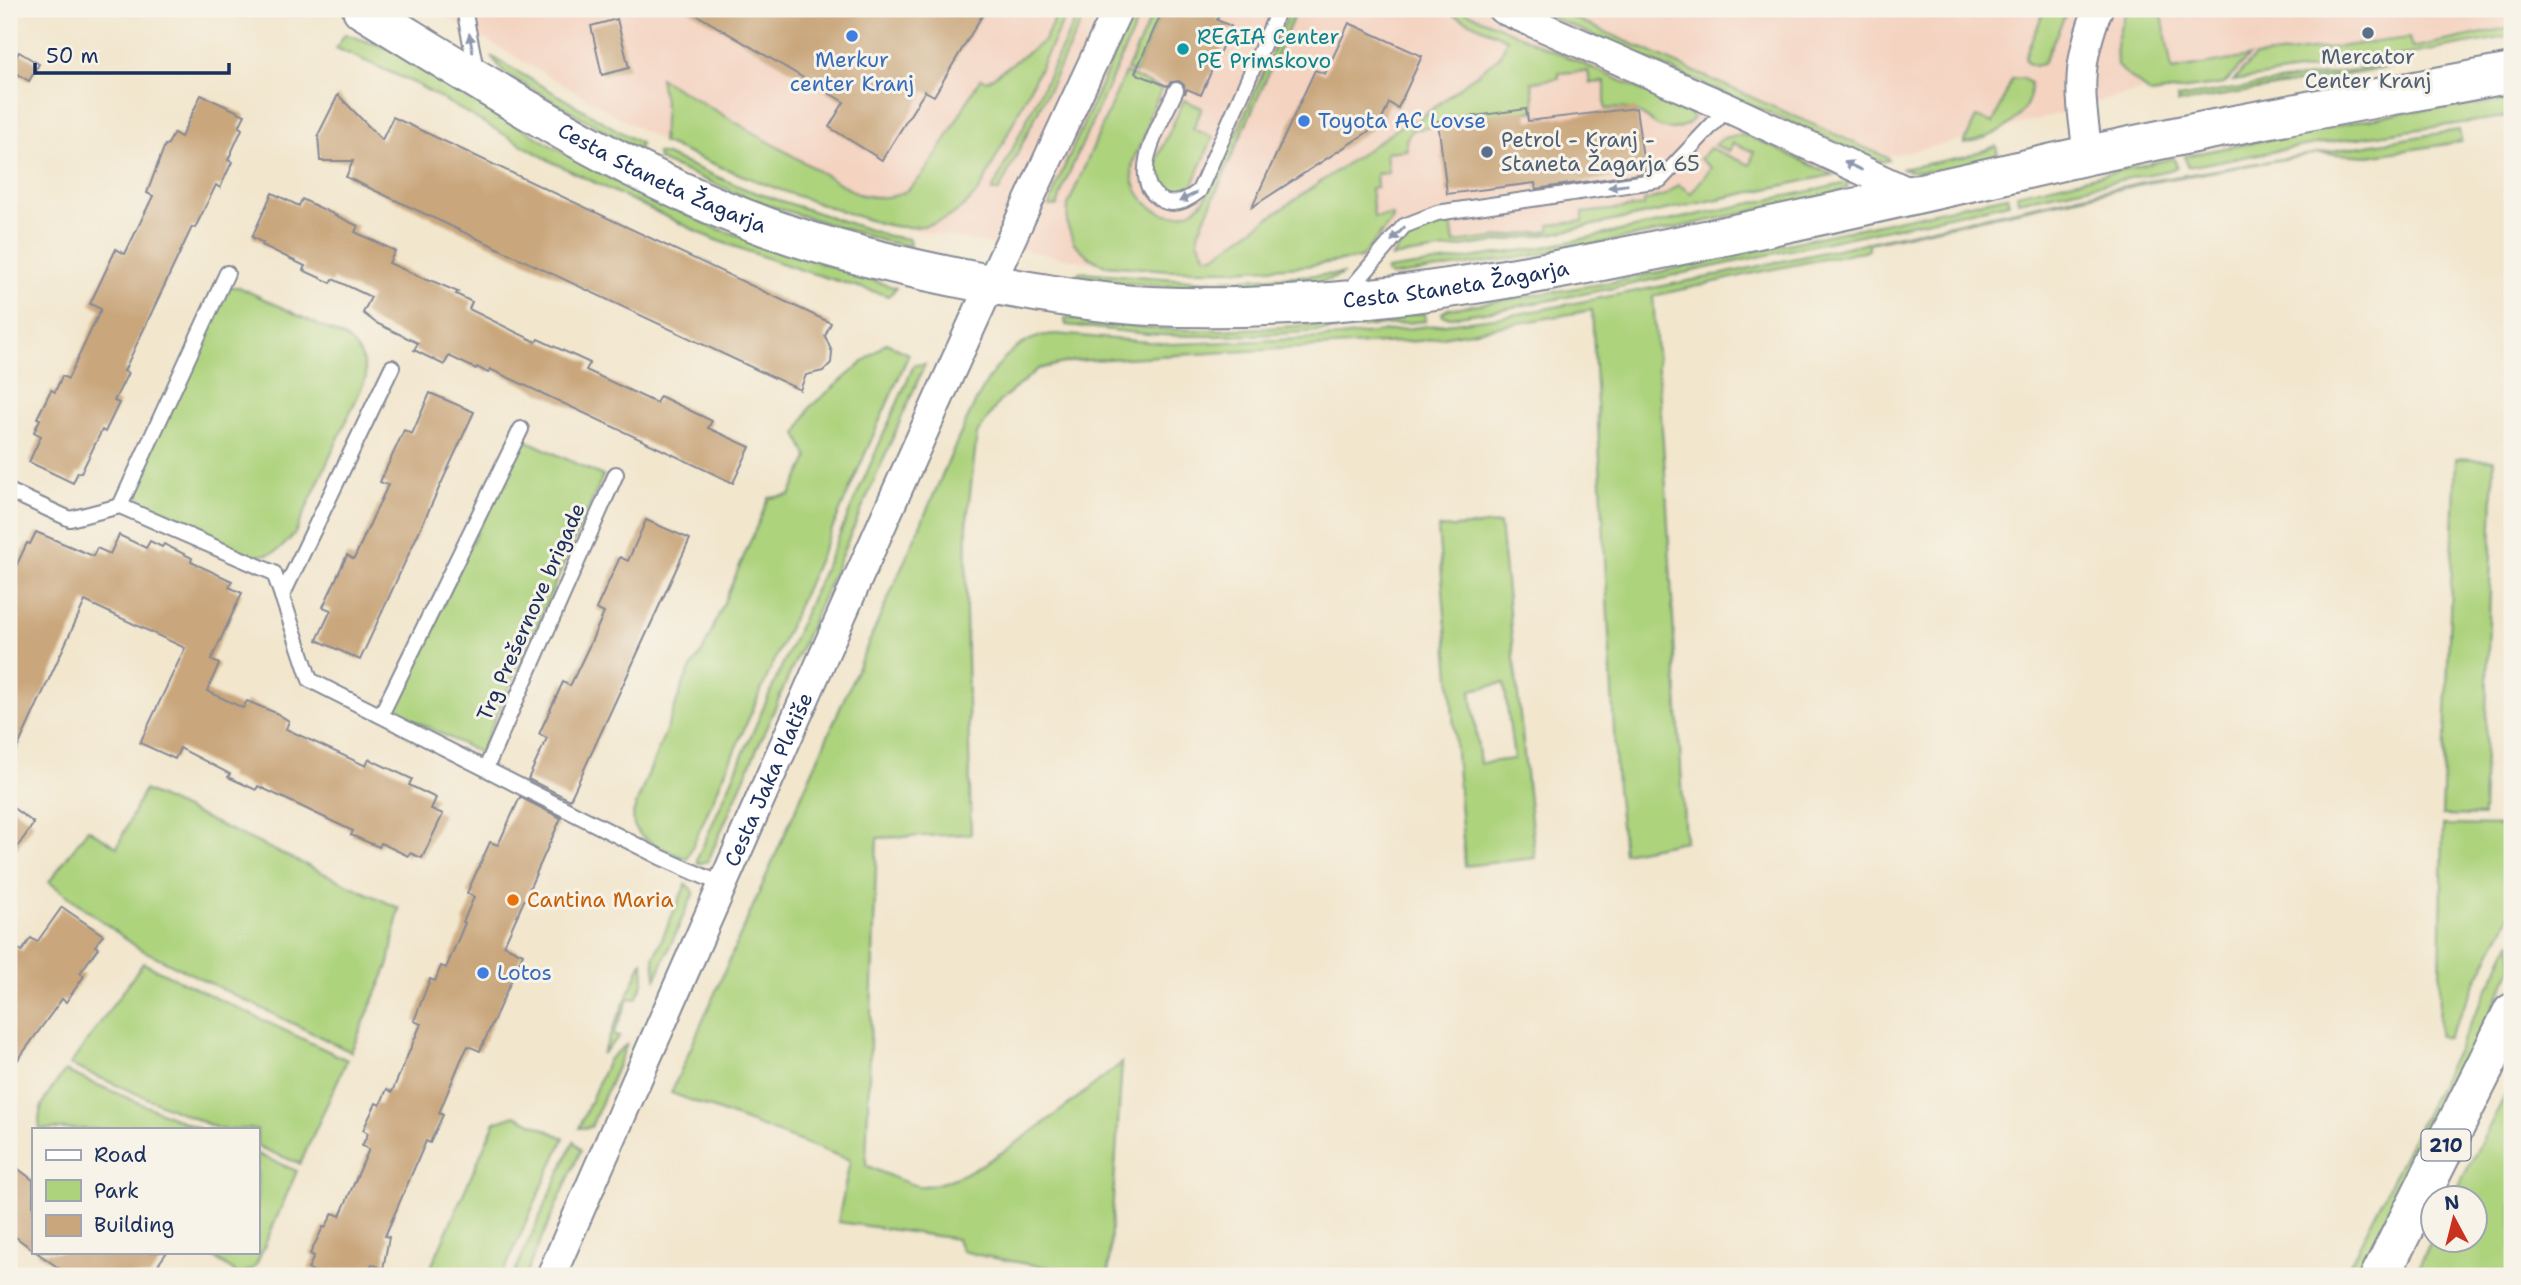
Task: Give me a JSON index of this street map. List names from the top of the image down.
{
  "streets": {
    "main road": ["Cesta Staneta Žagarja", "210"],
    "street": ["Cesta Jaka Platiše"],
    "lane": ["Trg Prešernove brigade"]
  },
  "crossings": [
    ["Cesta Staneta Žagarja", "Cesta Jaka Platiše"]
  ],
  "places": [
    "Mercator Center Kranj",
    "Merkur center Kranj",
    "REGIA Center PE Primskovo",
    "Toyota AC Lovse",
    "Petrol - Kranj - Staneta Žagarja 65",
    "Cantina Maria",
    "Lotos"
  ],
  "legend": ["Road", "Park", "Building"],
  "scale_bar": "50 m",
  "north": "top"
}
